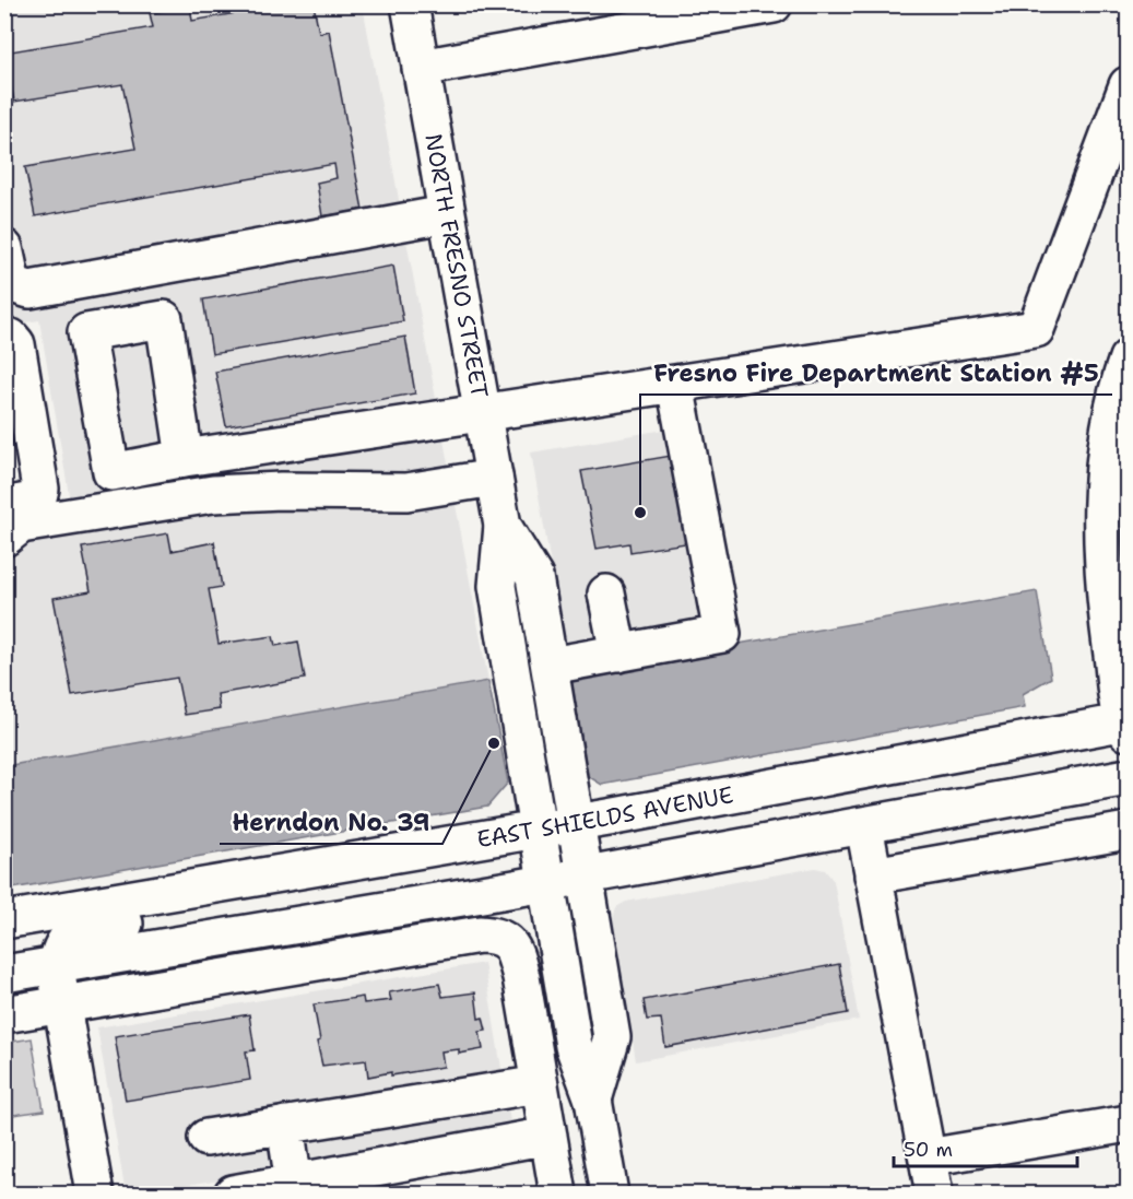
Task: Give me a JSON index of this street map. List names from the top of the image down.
{
  "streets": {
    "main road": ["NORTH FRESNO STREET", "EAST SHIELDS AVENUE"]
  },
  "crossings": [
    ["NORTH FRESNO STREET", "EAST SHIELDS AVENUE"]
  ],
  "places": ["Fresno Fire Department Station #5", "Herndon No. 39"],
  "scale_bar": "50 m"
}
